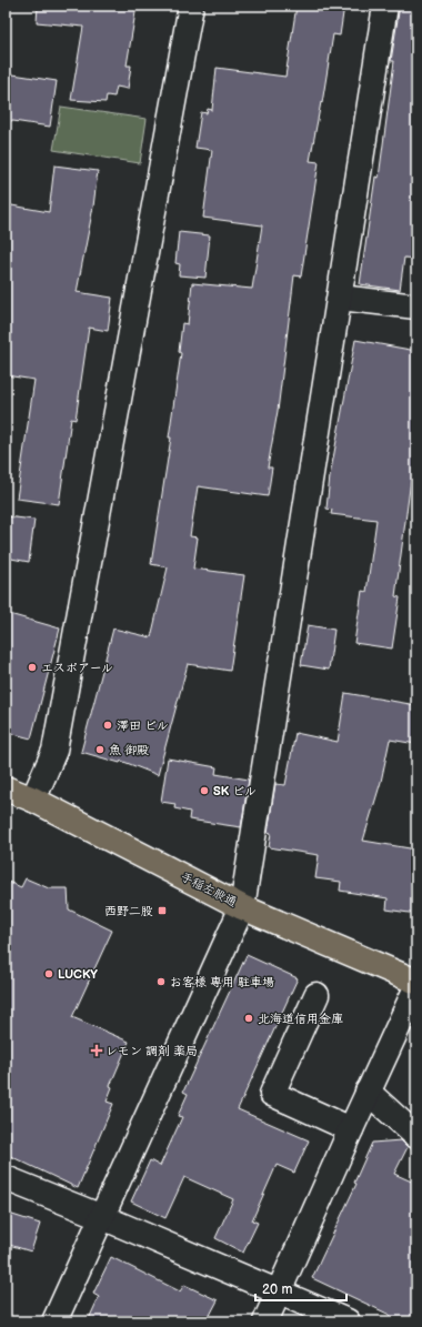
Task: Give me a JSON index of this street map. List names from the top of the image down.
{
  "streets": {
    "main road": ["手稲左股通"]
  },
  "places": {
    "other": [
      "エスポアール",
      "澤田 ビル",
      "魚 御殿",
      "SK ビル",
      "LUCKY",
      "お客様 専用 駐車場",
      "北海道信用金庫"
    ],
    "transit": ["西野二股"],
    "health": ["レモン 調剤 薬局"]
  },
  "scale_bar": "20 m"
}
